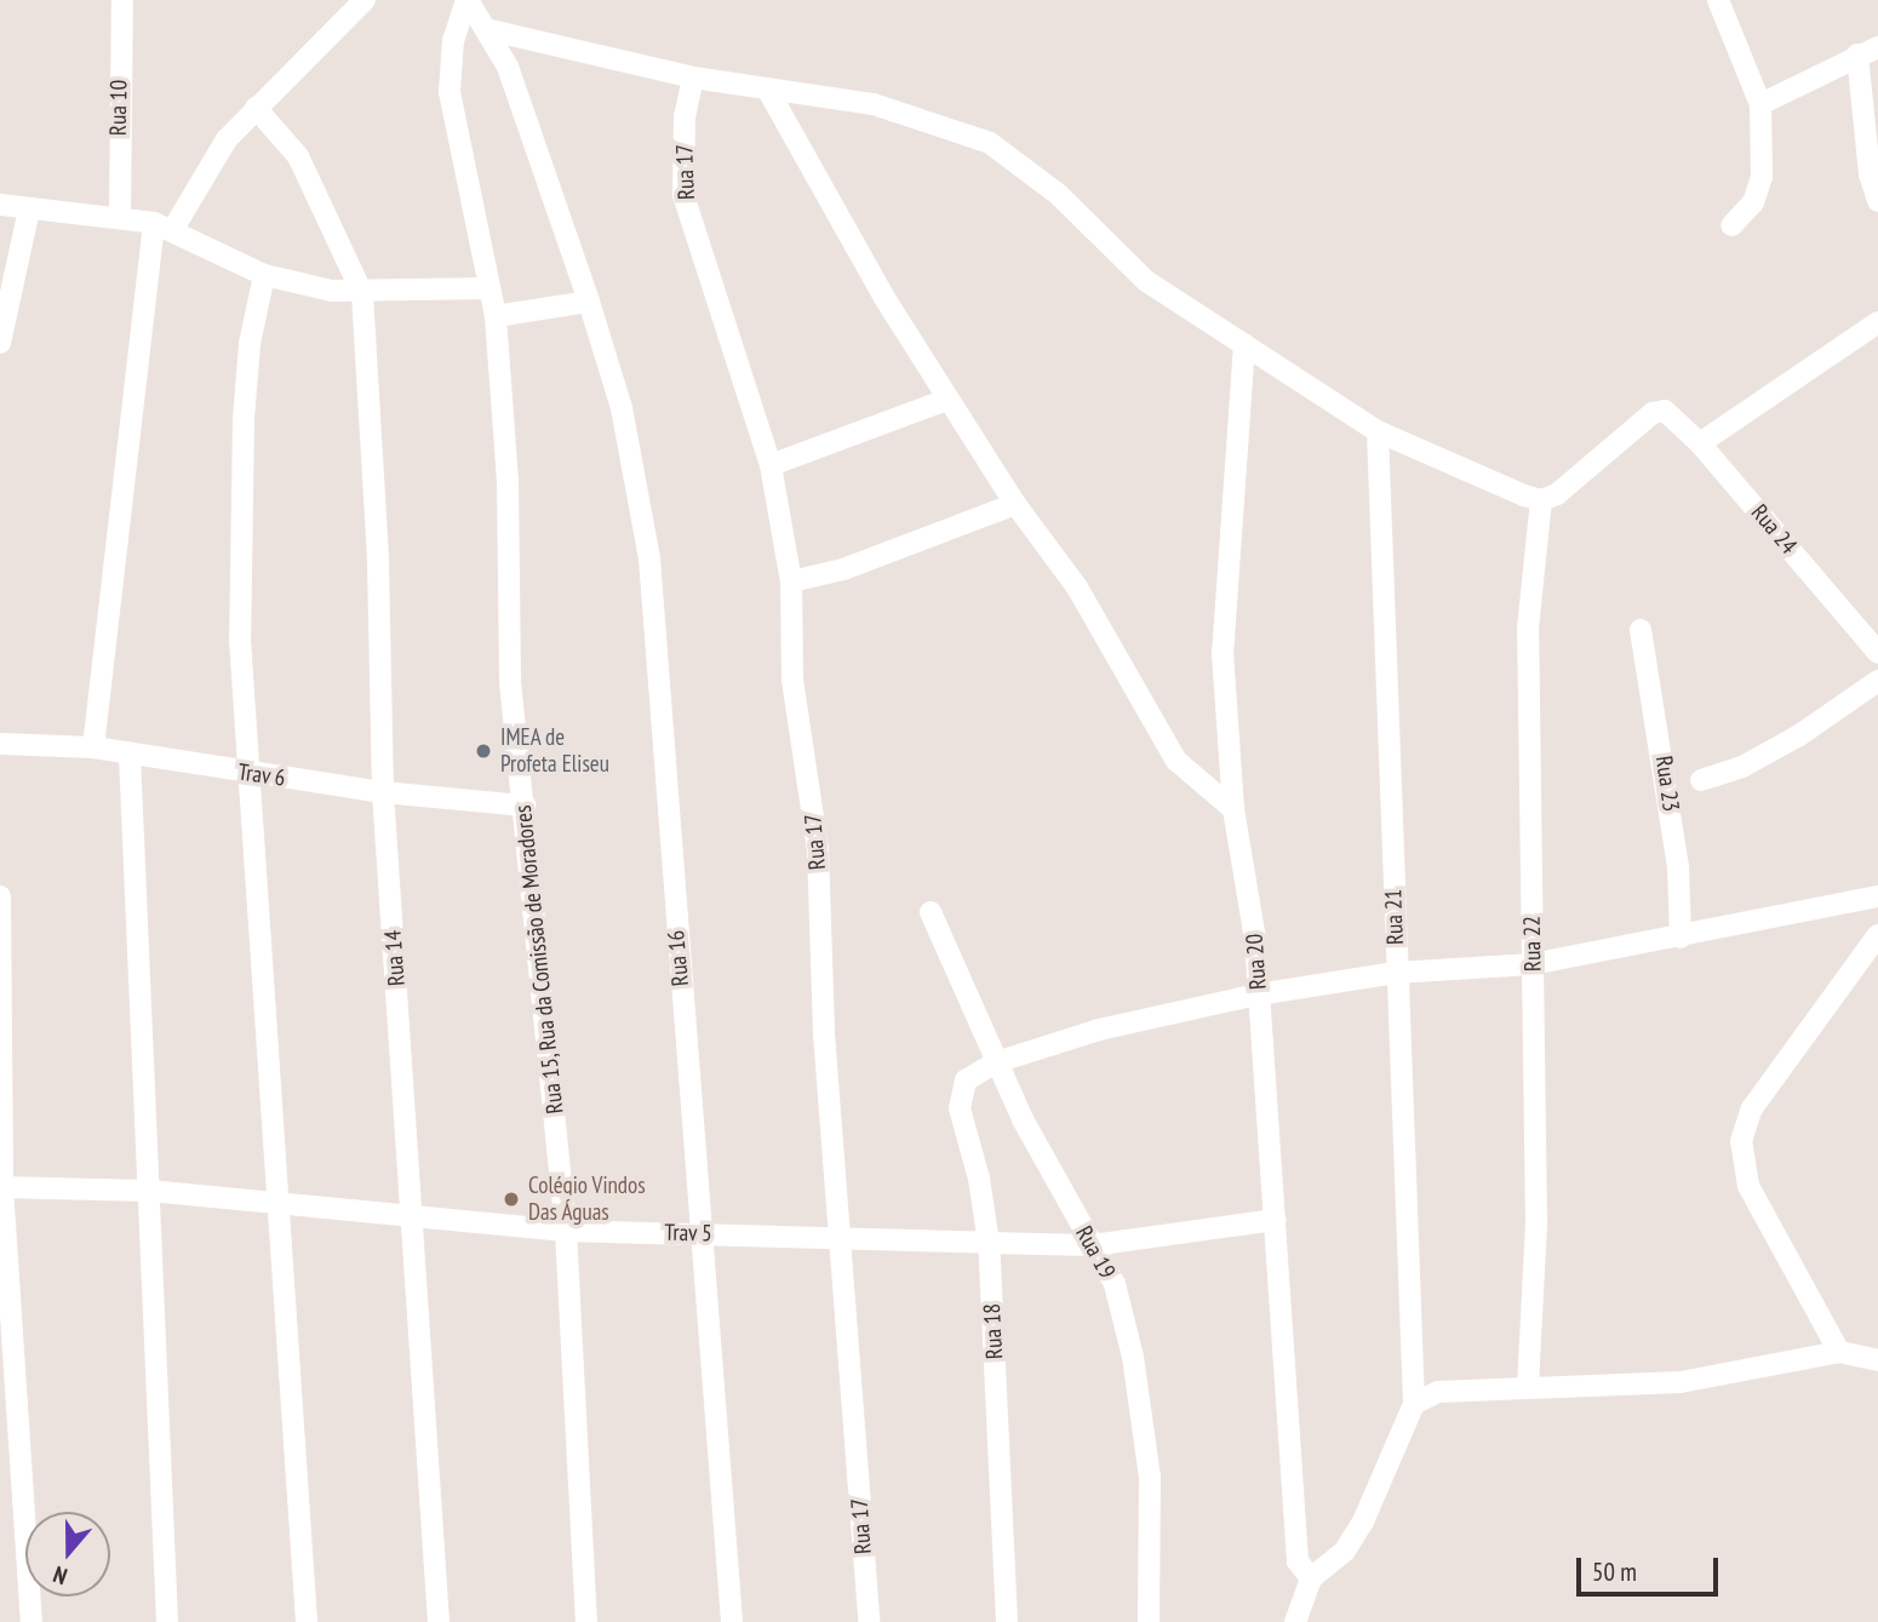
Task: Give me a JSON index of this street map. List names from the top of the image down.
{
  "streets": {
    "street": [
      "Rua 10",
      "Rua 17",
      "Rua 24",
      "Trav 6",
      "Rua 23",
      "Rua 21",
      "Rua 22",
      "Rua 14",
      "Rua 16",
      "Rua 15, Rua da Comissão de Moradores",
      "Rua 20",
      "Trav 5",
      "Rua 19",
      "Rua 18"
    ]
  },
  "crossings": [
    ["Rua 17", "Trav 5"],
    ["Rua 24", "Rua 22"],
    ["Trav 6", "Rua 14"],
    ["Trav 6", "Rua 15, Rua da Comissão de Moradores"],
    ["Rua 23", "Rua 18"],
    ["Rua 21", "Rua 18"],
    ["Rua 22", "Rua 18"],
    ["Rua 14", "Trav 5"],
    ["Rua 16", "Rua 15, Rua da Comissão de Moradores"],
    ["Rua 16", "Trav 5"],
    ["Rua 15, Rua da Comissão de Moradores", "Trav 5"],
    ["Rua 20", "Trav 5"],
    ["Rua 20", "Rua 18"],
    ["Trav 5", "Rua 19"],
    ["Trav 5", "Rua 18"],
    ["Rua 19", "Rua 18"]
  ],
  "places": ["IMEA de Profeta Eliseu", "Colégio Vindos Das Águas"],
  "scale_bar": "50 m",
  "north": "bottom"
}
